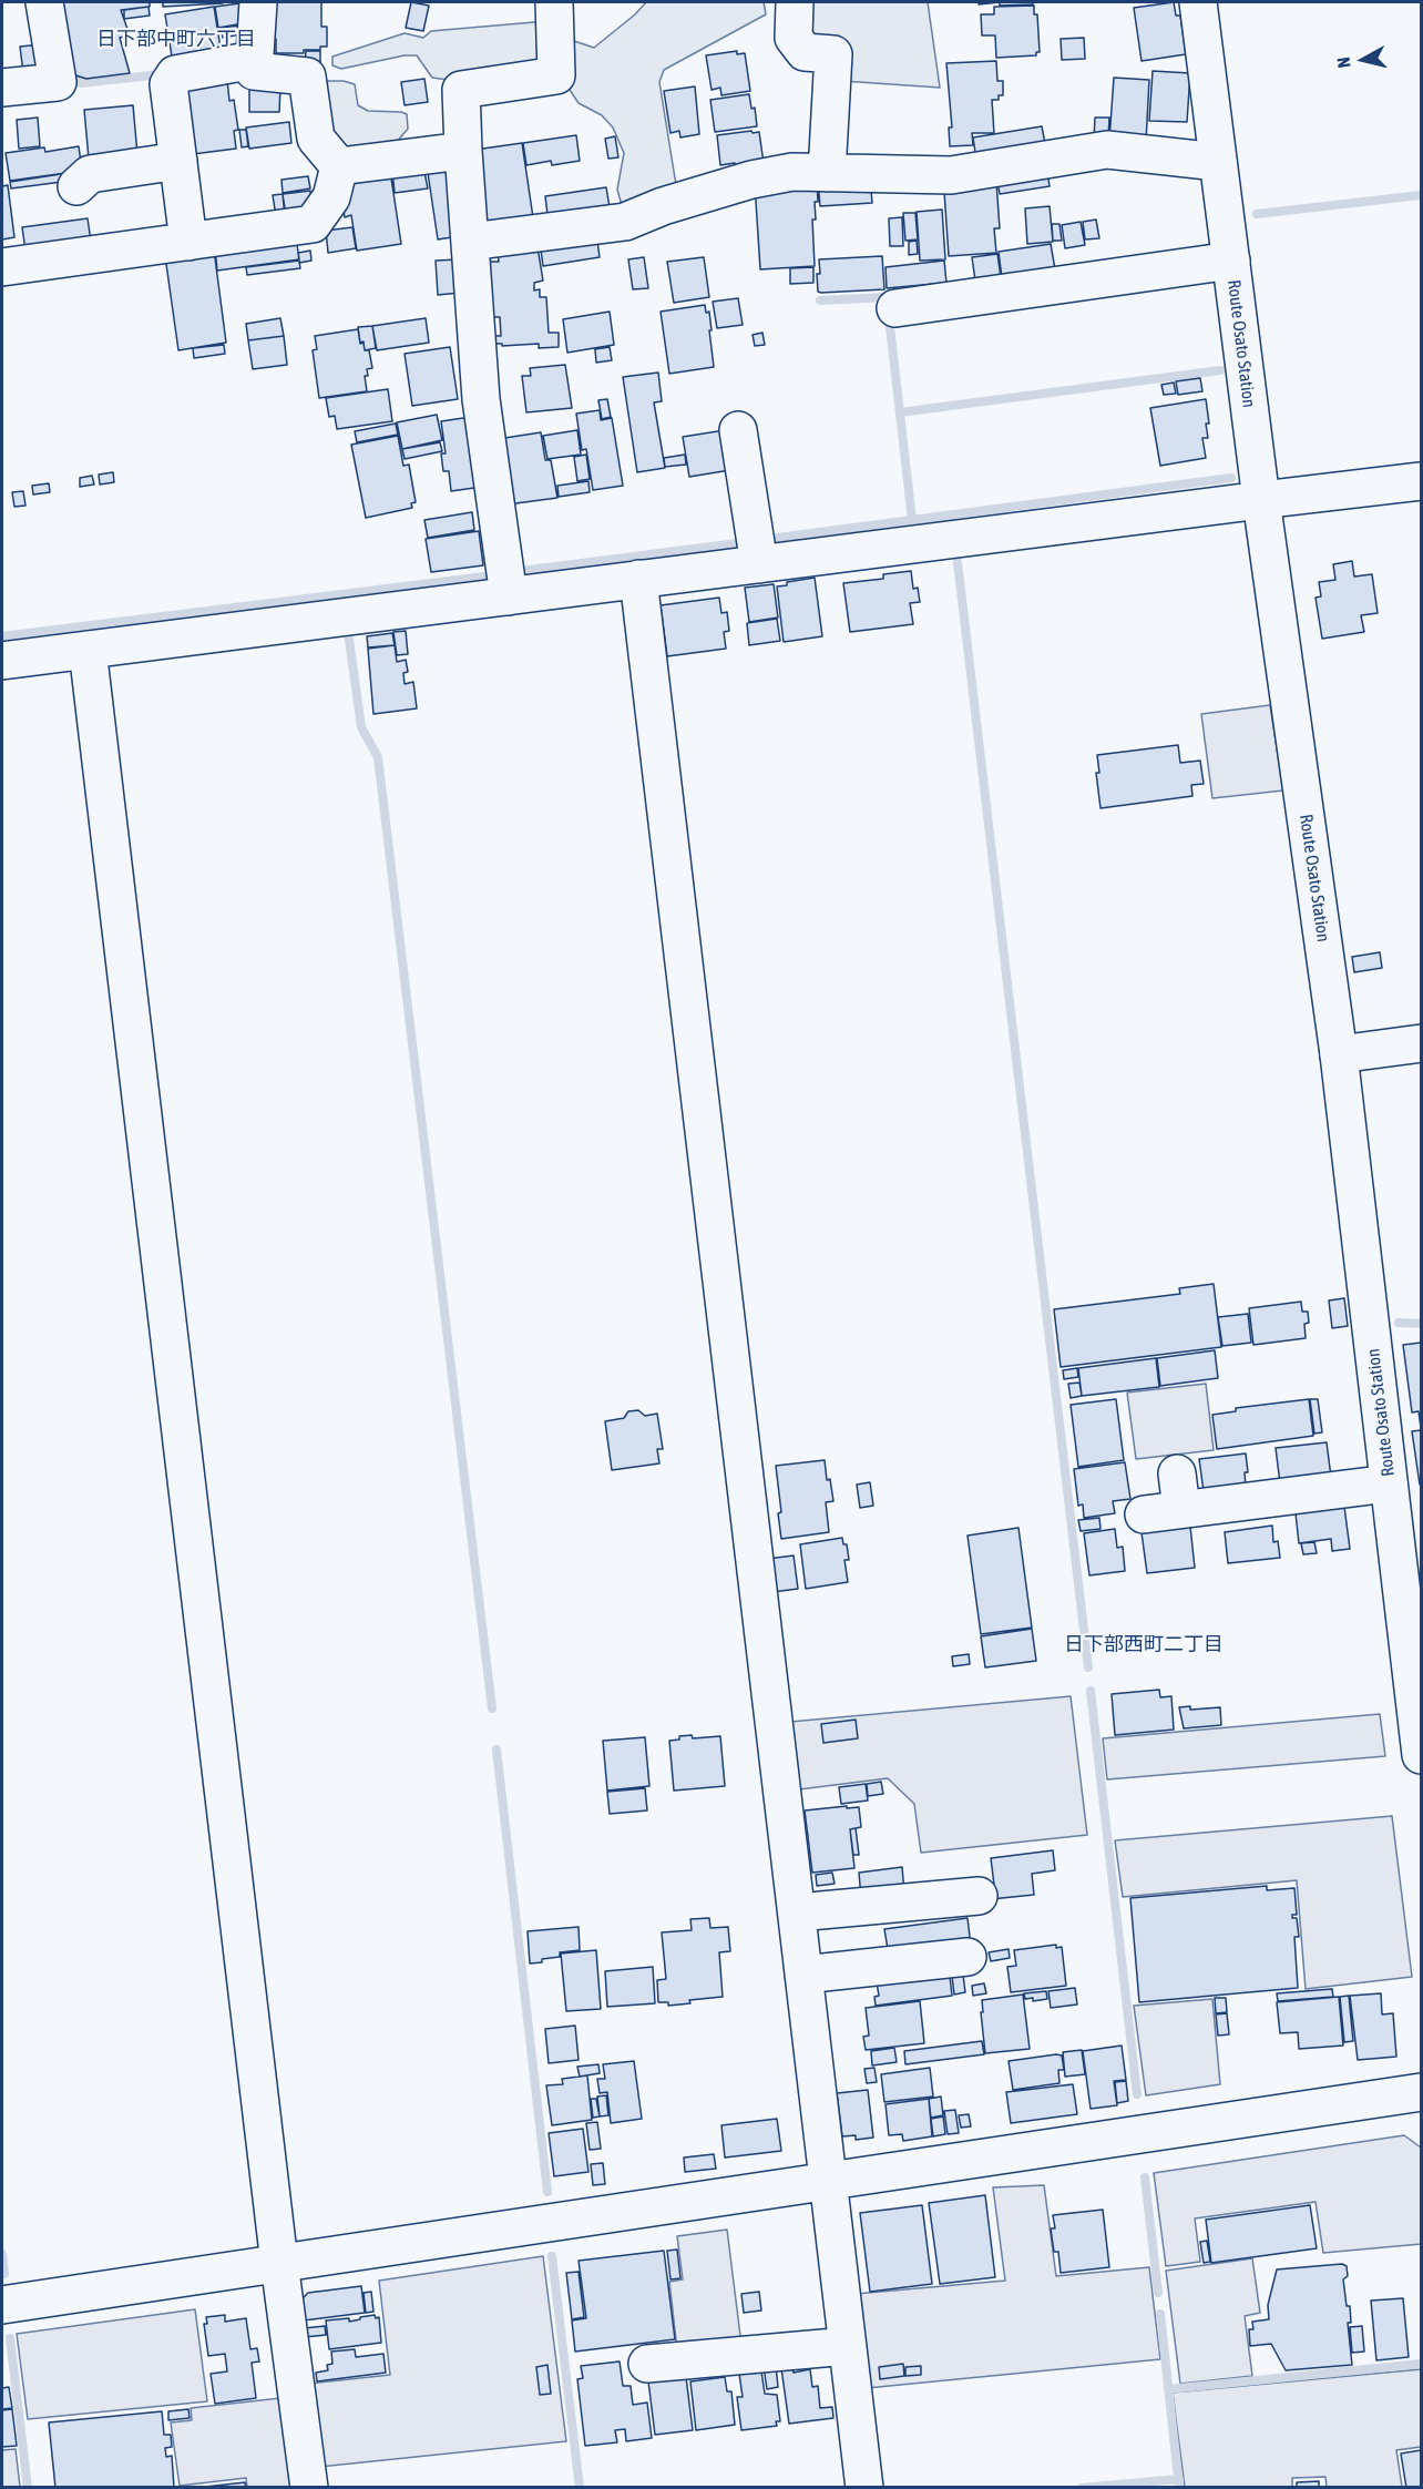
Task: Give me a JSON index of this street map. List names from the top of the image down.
{
  "streets": {
    "street": ["Route Osato Station"]
  },
  "districts": ["日下部中町六丁目", "日下部西町二丁目"],
  "north": "left"
}
